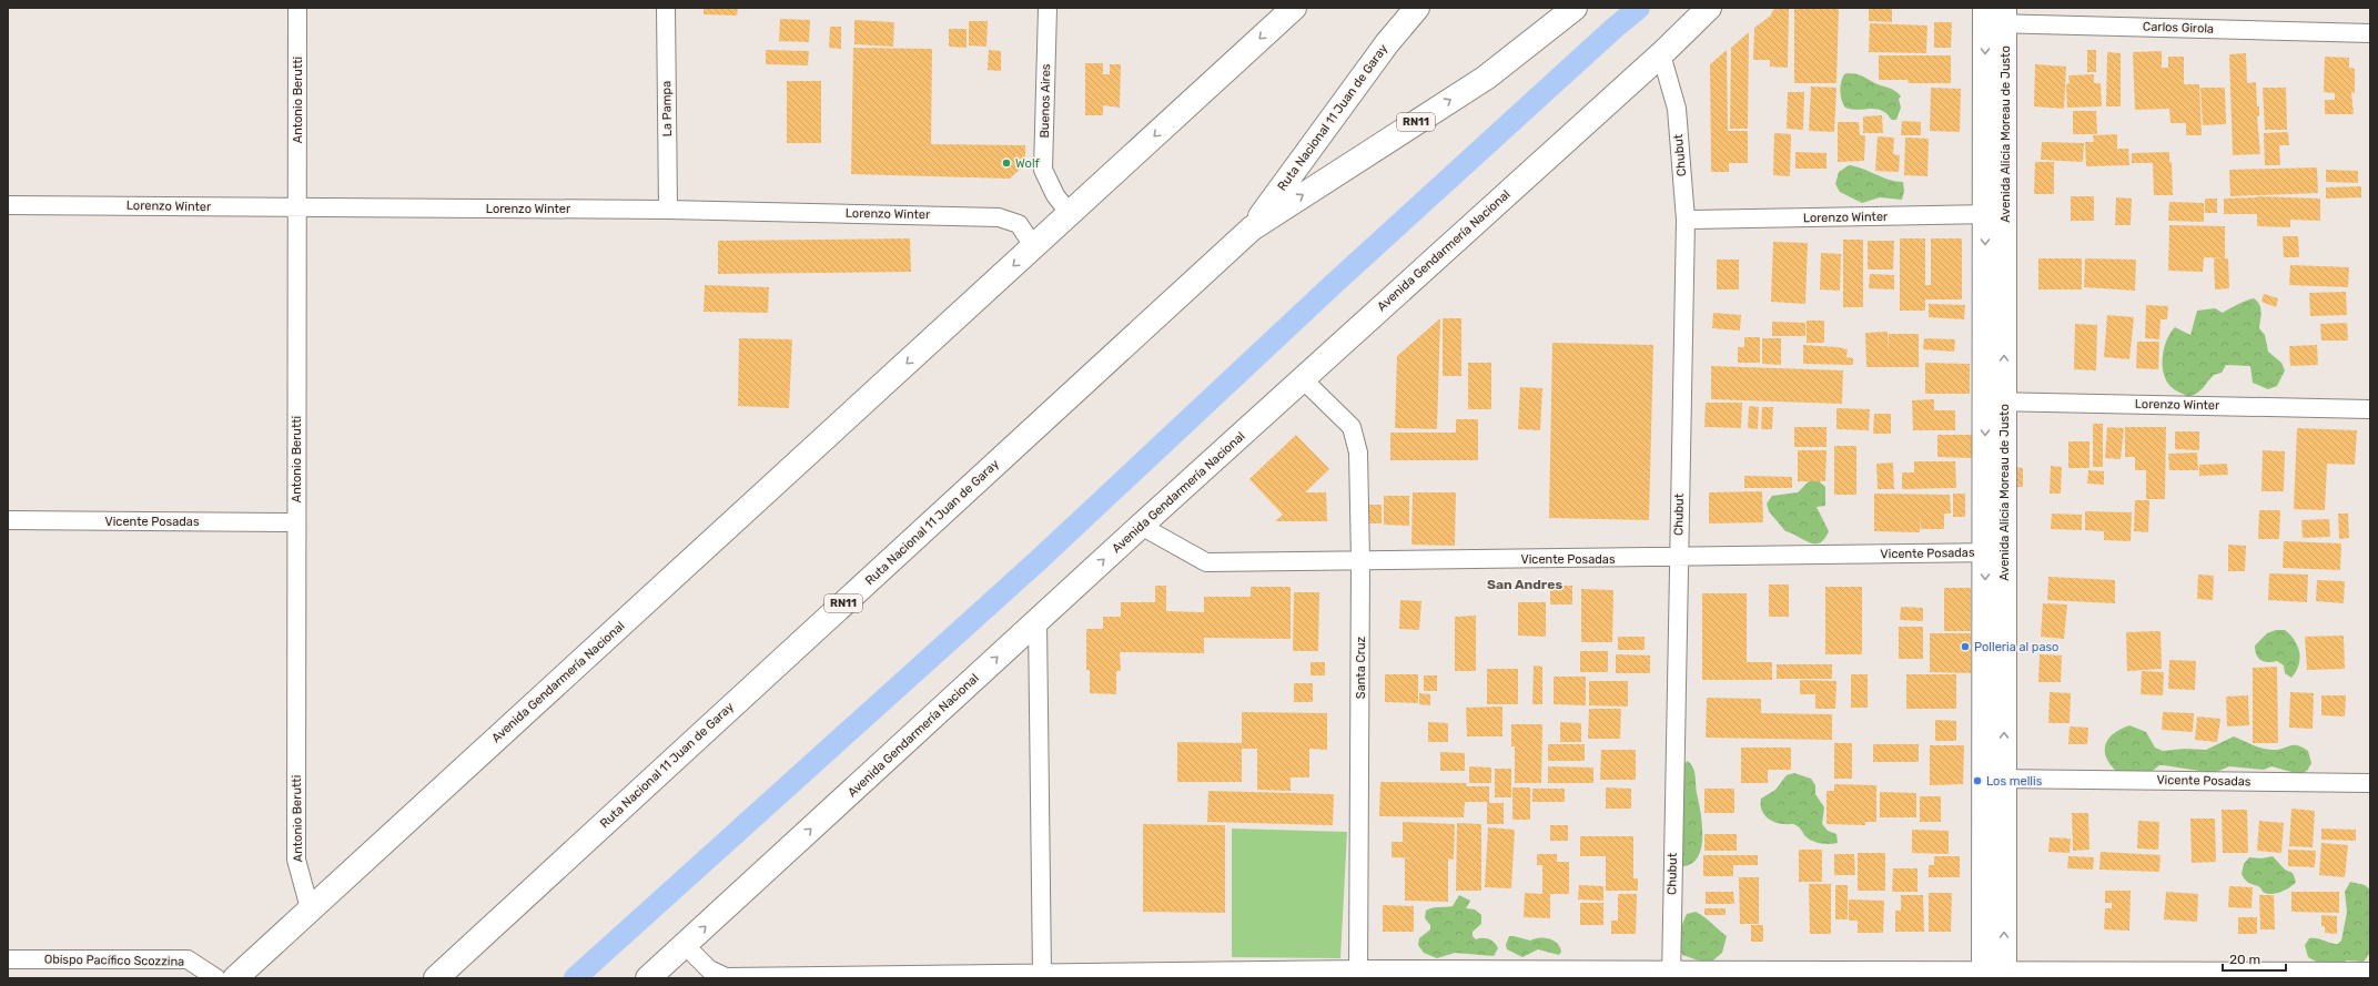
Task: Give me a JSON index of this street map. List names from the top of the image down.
{
  "streets": {
    "main road": [
      "Ruta Nacional 11 Juan de Garay",
      "RN11",
      "Avenida Alicia Moreau de Justo",
      "Avenida Gendarmería Nacional"
    ],
    "street": [
      "Carlos Girola",
      "Antonio Berutti",
      "Buenos Aires",
      "La Pampa",
      "Chubut",
      "Lorenzo Winter",
      "Vicente Posadas",
      "Santa Cruz",
      "Obispo Pacífico Scozzina"
    ]
  },
  "crossings": [
    ["Carlos Girola", "Avenida Alicia Moreau de Justo"],
    ["Antonio Berutti", "Lorenzo Winter"],
    ["Antonio Berutti", "Avenida Gendarmería Nacional"],
    ["Antonio Berutti", "Vicente Posadas"],
    ["Buenos Aires", "Avenida Gendarmería Nacional"],
    ["La Pampa", "Lorenzo Winter"],
    ["Avenida Alicia Moreau de Justo", "Lorenzo Winter"],
    ["Avenida Alicia Moreau de Justo", "Vicente Posadas"],
    ["Chubut", "Lorenzo Winter"],
    ["Chubut", "Avenida Gendarmería Nacional"],
    ["Chubut", "Vicente Posadas"],
    ["Lorenzo Winter", "Avenida Gendarmería Nacional"],
    ["Avenida Gendarmería Nacional", "Vicente Posadas"],
    ["Avenida Gendarmería Nacional", "Santa Cruz"],
    ["Vicente Posadas", "Santa Cruz"]
  ],
  "districts": ["San Andres"],
  "places": ["Wolf", "Polleria al paso", "Los mellis"],
  "scale_bar": "20 m"
}
